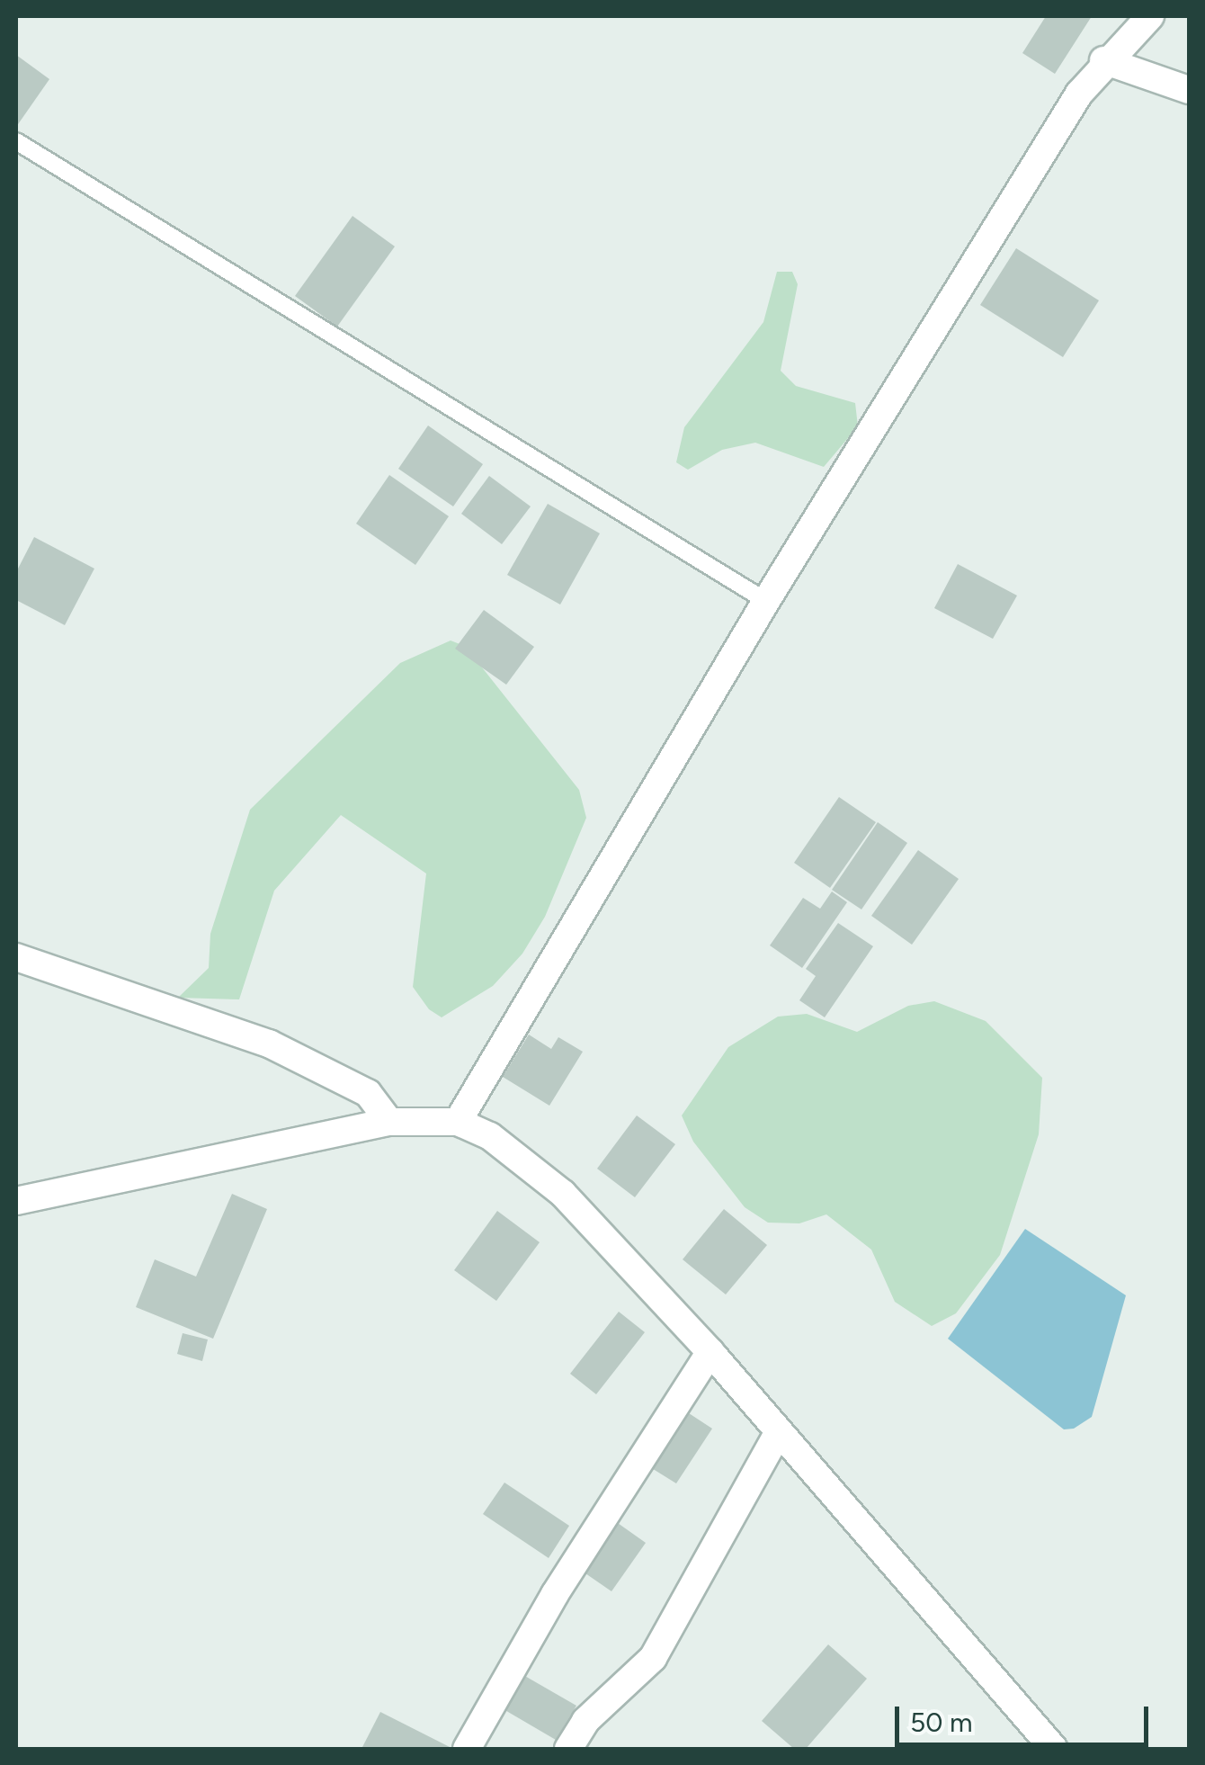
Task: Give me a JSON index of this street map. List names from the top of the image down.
{
  "scale_bar": "50 m"
}
